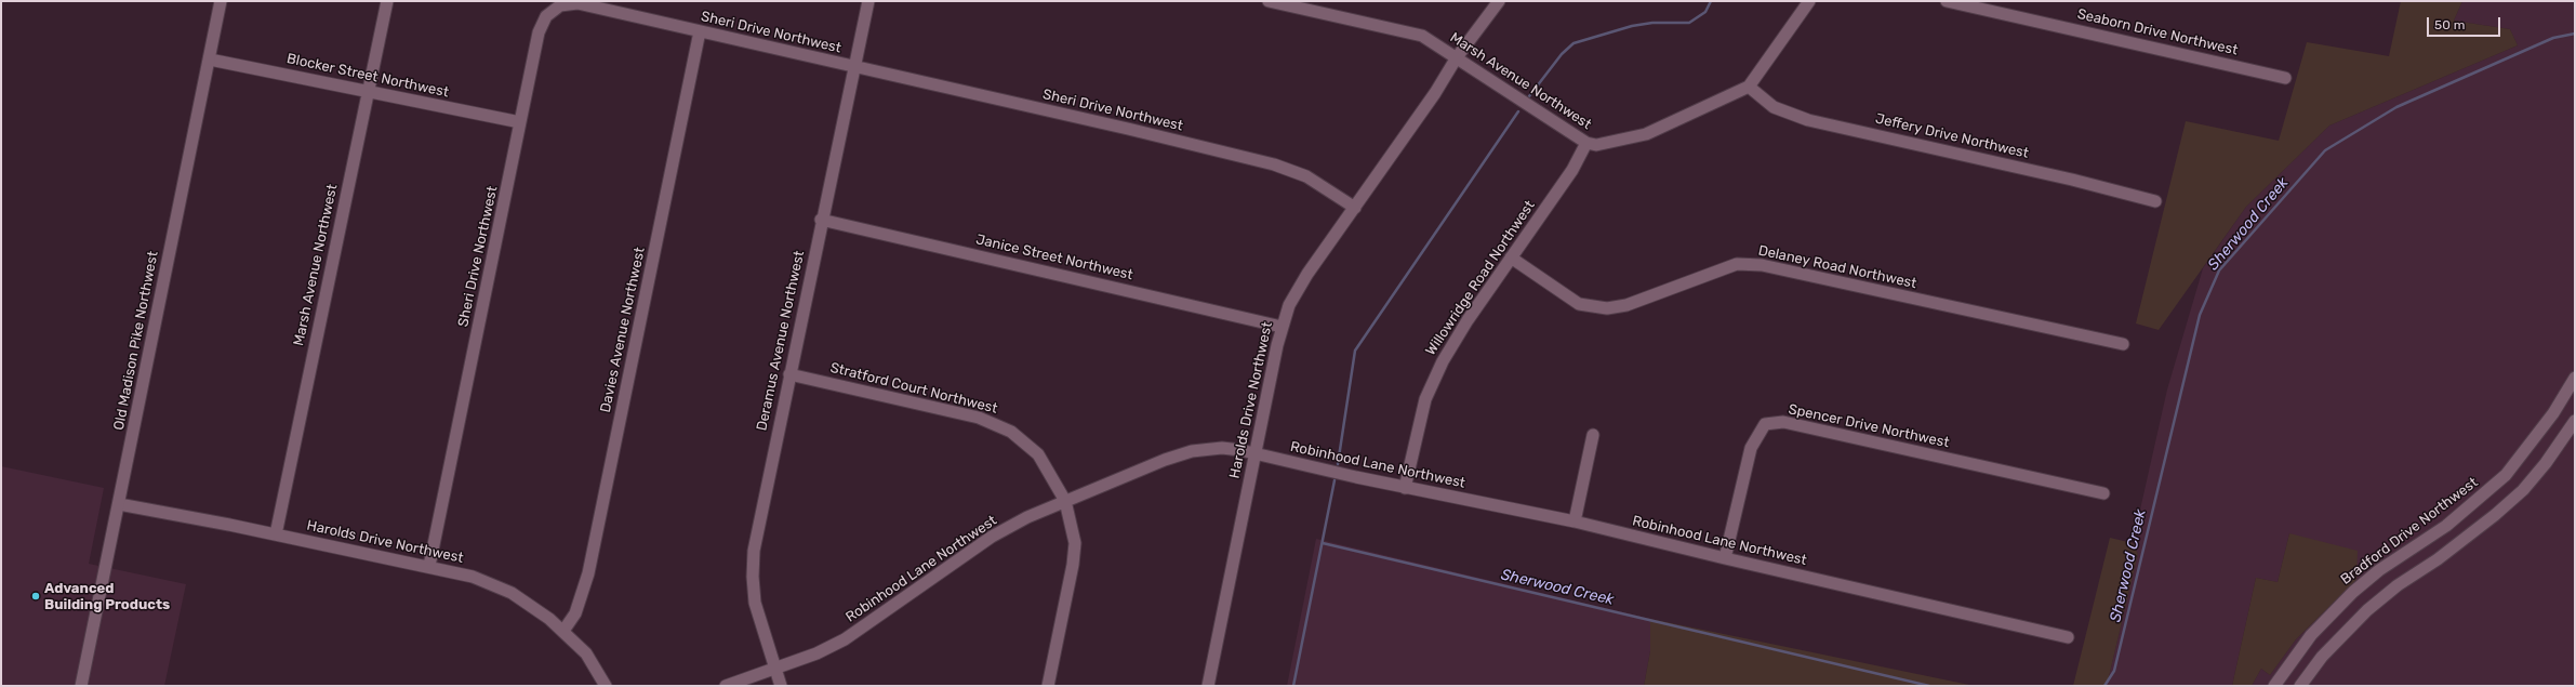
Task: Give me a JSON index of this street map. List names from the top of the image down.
{
  "streets": {
    "street": [
      "Sheri Drive Northwest",
      "Seaborn Drive Northwest",
      "Blocker Street Northwest",
      "Marsh Avenue Northwest",
      "Jeffery Drive Northwest",
      "Janice Street Northwest",
      "Delaney Road Northwest",
      "Willowridge Road Northwest",
      "Davies Avenue Northwest",
      "Old Madison Pike Northwest",
      "Deramus Avenue Northwest",
      "Stratford Court Northwest",
      "Harolds Drive Northwest",
      "Spencer Drive Northwest",
      "Robinhood Lane Northwest",
      "Bradford Drive Northwest"
    ]
  },
  "crossings": [
    ["Sheri Drive Northwest", "Blocker Street Northwest"],
    ["Sheri Drive Northwest", "Davies Avenue Northwest"],
    ["Sheri Drive Northwest", "Deramus Avenue Northwest"],
    ["Sheri Drive Northwest", "Harolds Drive Northwest"],
    ["Blocker Street Northwest", "Marsh Avenue Northwest"],
    ["Blocker Street Northwest", "Old Madison Pike Northwest"],
    ["Marsh Avenue Northwest", "Jeffery Drive Northwest"],
    ["Marsh Avenue Northwest", "Willowridge Road Northwest"],
    ["Marsh Avenue Northwest", "Harolds Drive Northwest"],
    ["Janice Street Northwest", "Deramus Avenue Northwest"],
    ["Janice Street Northwest", "Harolds Drive Northwest"],
    ["Delaney Road Northwest", "Willowridge Road Northwest"],
    ["Willowridge Road Northwest", "Robinhood Lane Northwest"],
    ["Davies Avenue Northwest", "Harolds Drive Northwest"],
    ["Old Madison Pike Northwest", "Harolds Drive Northwest"],
    ["Deramus Avenue Northwest", "Stratford Court Northwest"],
    ["Deramus Avenue Northwest", "Robinhood Lane Northwest"],
    ["Stratford Court Northwest", "Robinhood Lane Northwest"],
    ["Harolds Drive Northwest", "Robinhood Lane Northwest"],
    ["Spencer Drive Northwest", "Robinhood Lane Northwest"]
  ],
  "water": ["Sherwood Creek"],
  "places": ["Advanced Building Products"],
  "scale_bar": "50 m"
}
